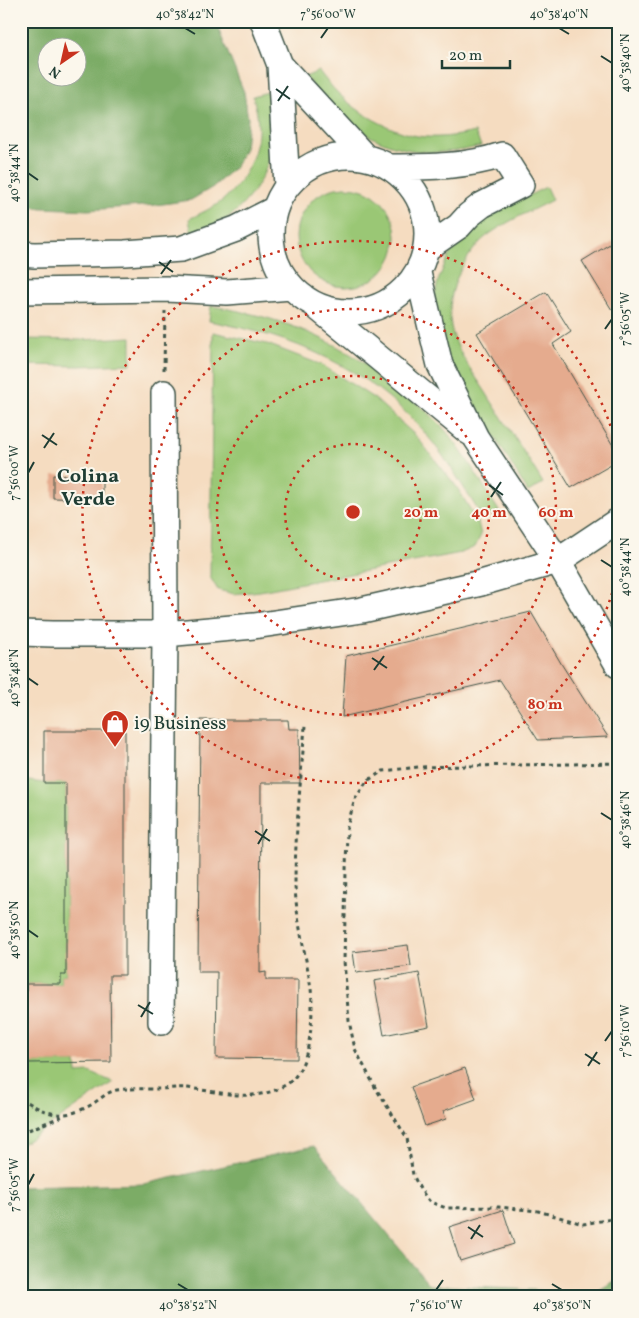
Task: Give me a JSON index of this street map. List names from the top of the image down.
{
  "districts": ["Colina Verde"],
  "places": {
    "shop": ["i9 Business"]
  },
  "scale_bar": "20 m",
  "north": "bottom left",
  "coordinates": [
    "40°38'42\"N",
    "7°56'00\"W",
    "40°38'40\"N",
    "40°38'44\"N",
    "7°56'05\"W",
    "40°38'48\"N",
    "40°38'46\"N",
    "40°38'50\"N",
    "7°56'10\"W",
    "40°38'52\"N"
  ],
  "rings": [
    "20 m",
    "40 m",
    "60 m",
    "80 m"
  ]
}
